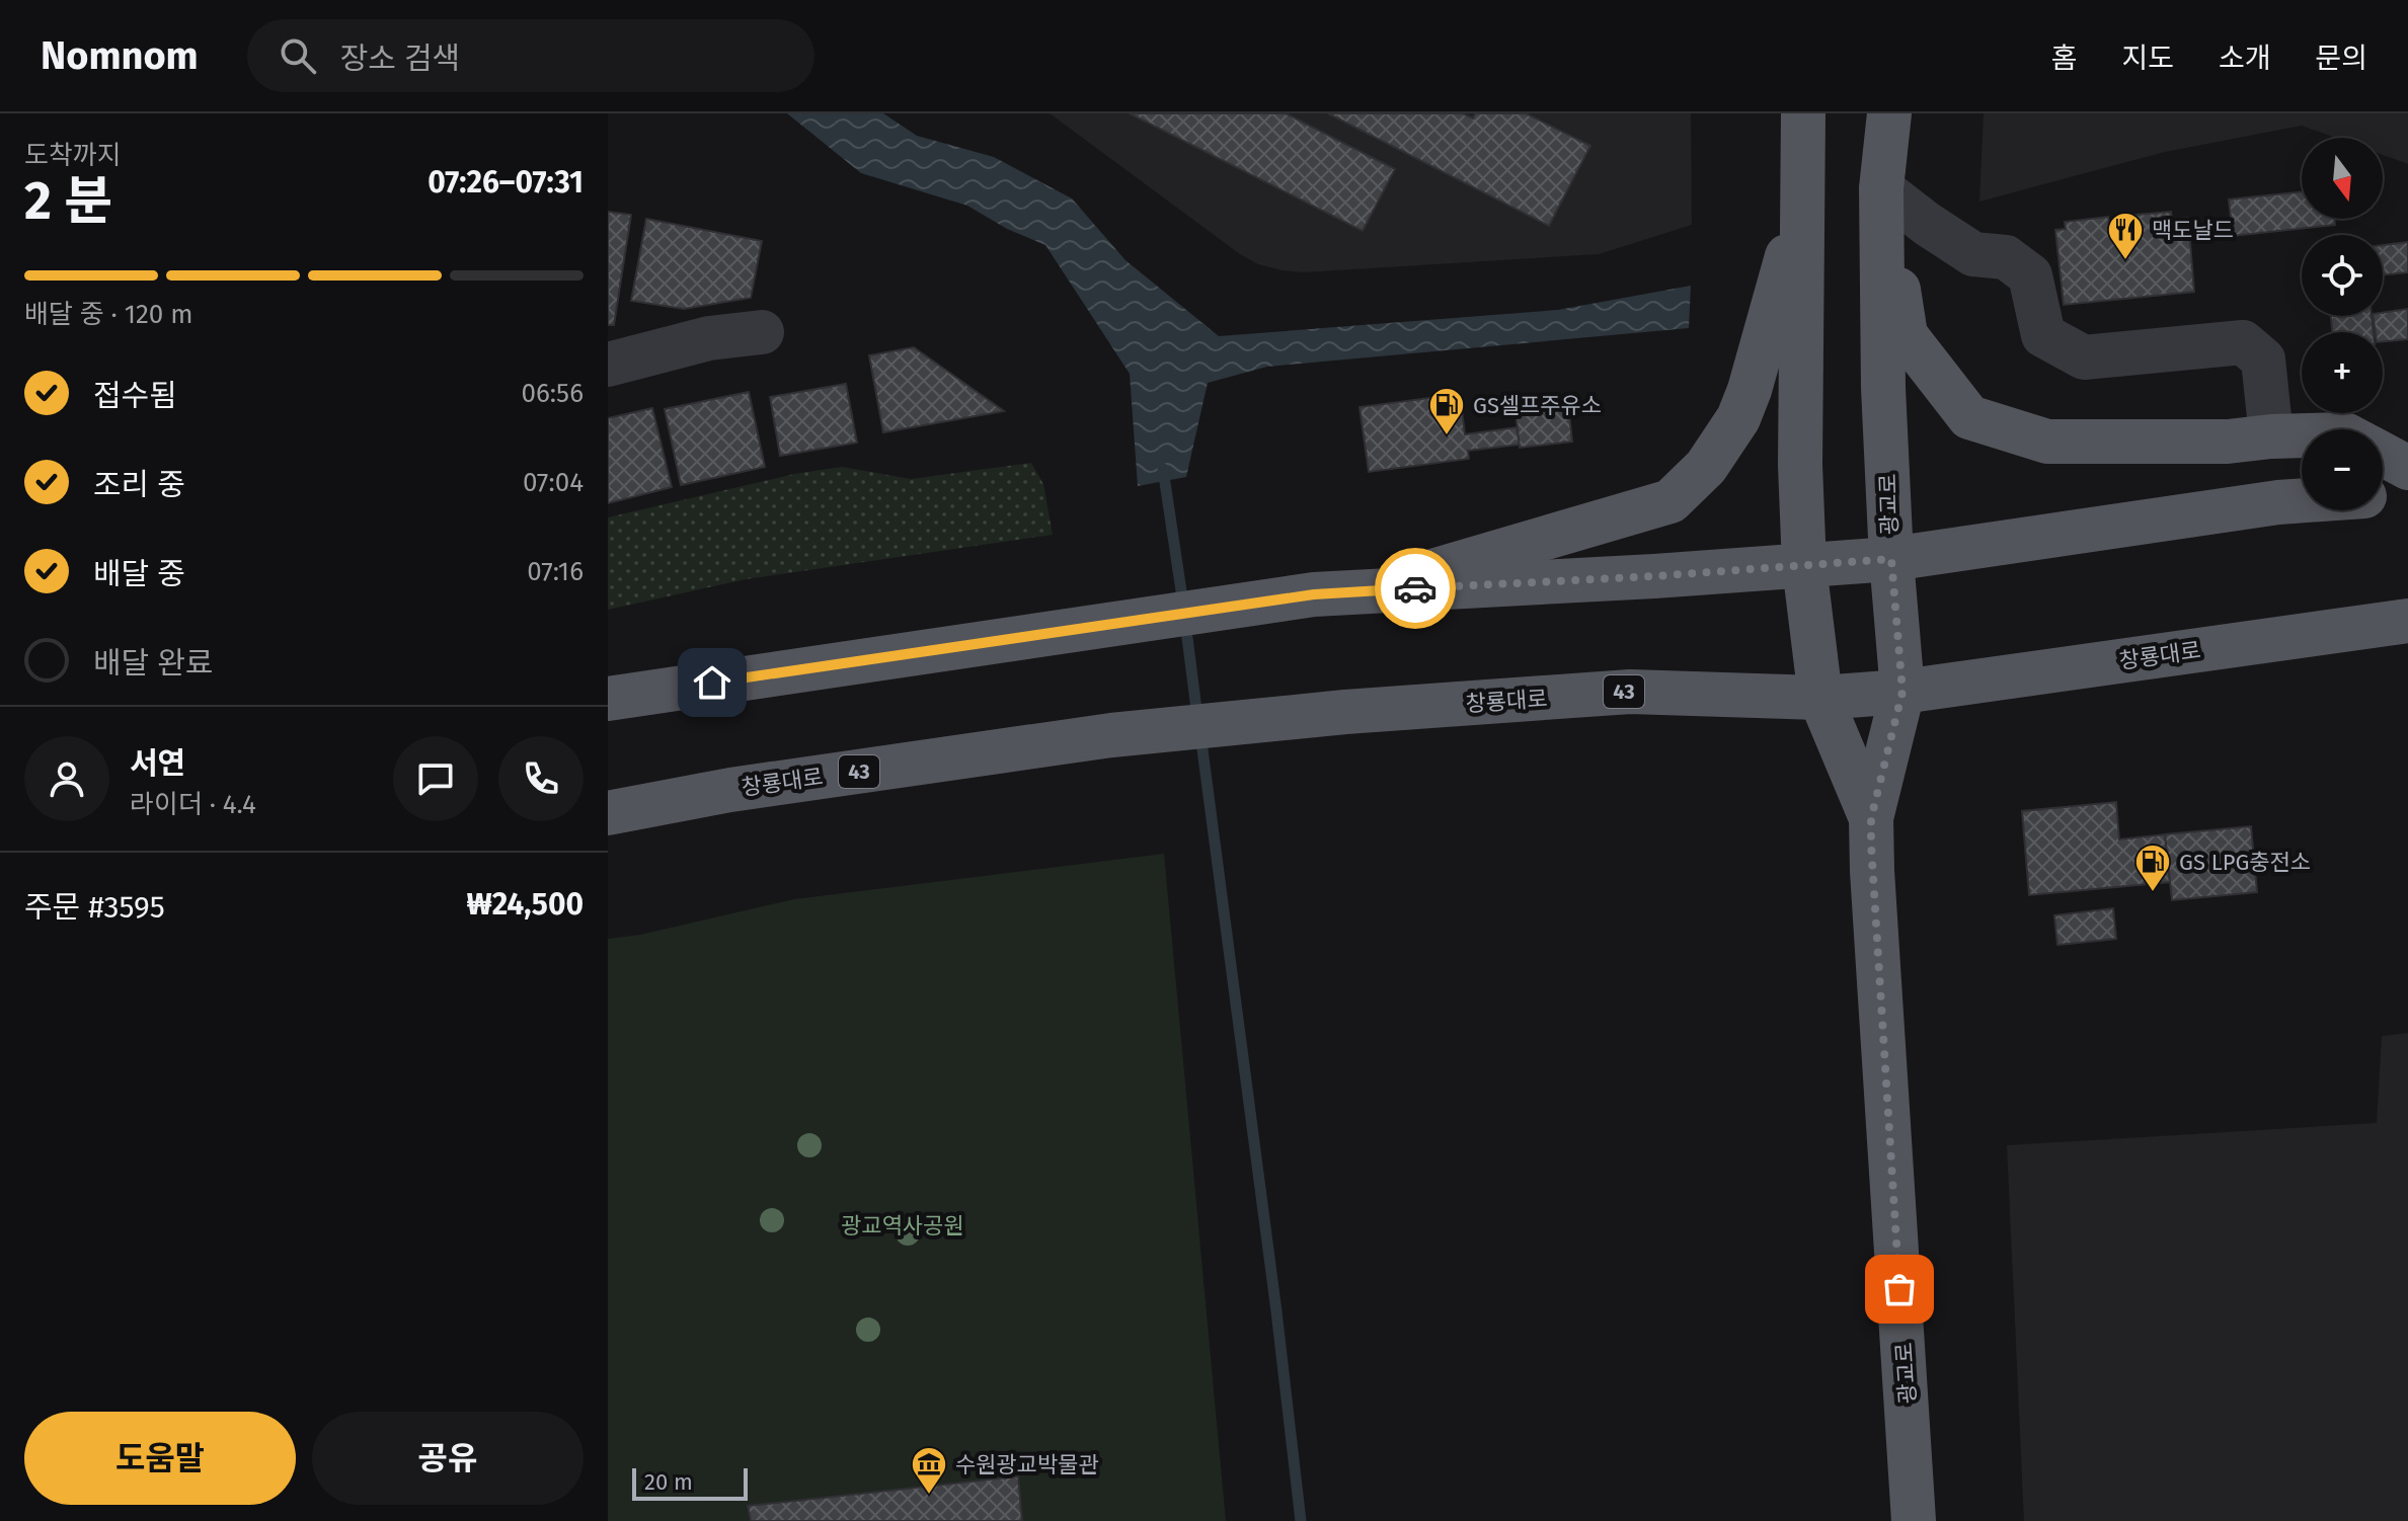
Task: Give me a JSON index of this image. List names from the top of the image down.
{
  "streets": {
    "main road": ["광교로", "창룡대로", "43"]
  },
  "crossings": [
    ["광교로", "창룡대로"]
  ],
  "parks": ["광교역사공원"],
  "places": {
    "restaurant": ["맥도날드"],
    "fuel station": ["GS셀프주유소", "GS LPG충전소"],
    "museum": ["수원광교박물관"]
  },
  "scale_bar": "20 m",
  "north": "bottom",
  "page": {
    "header": "Nomnom",
    "search": "장소 검색",
    "nav": [
      "홈",
      "지도",
      "소개",
      "문의"
    ],
    "heading": ["2 분", "도착까지", "07:26–07:31"],
    "panel": [
      "서연",
      "라이더 · 4.4",
      "주문 #3595",
      "₩24,500"
    ],
    "map_buttons": ["+", "−"],
    "bar": "배달 중 · 120 m",
    "list": [
      ["접수됨", "06:56"],
      ["조리 중", "07:04"],
      ["배달 중", "07:16"],
      "배달 완료"
    ],
    "buttons": ["도움말", "공유"],
    "scale": "20 m"
  }
}
